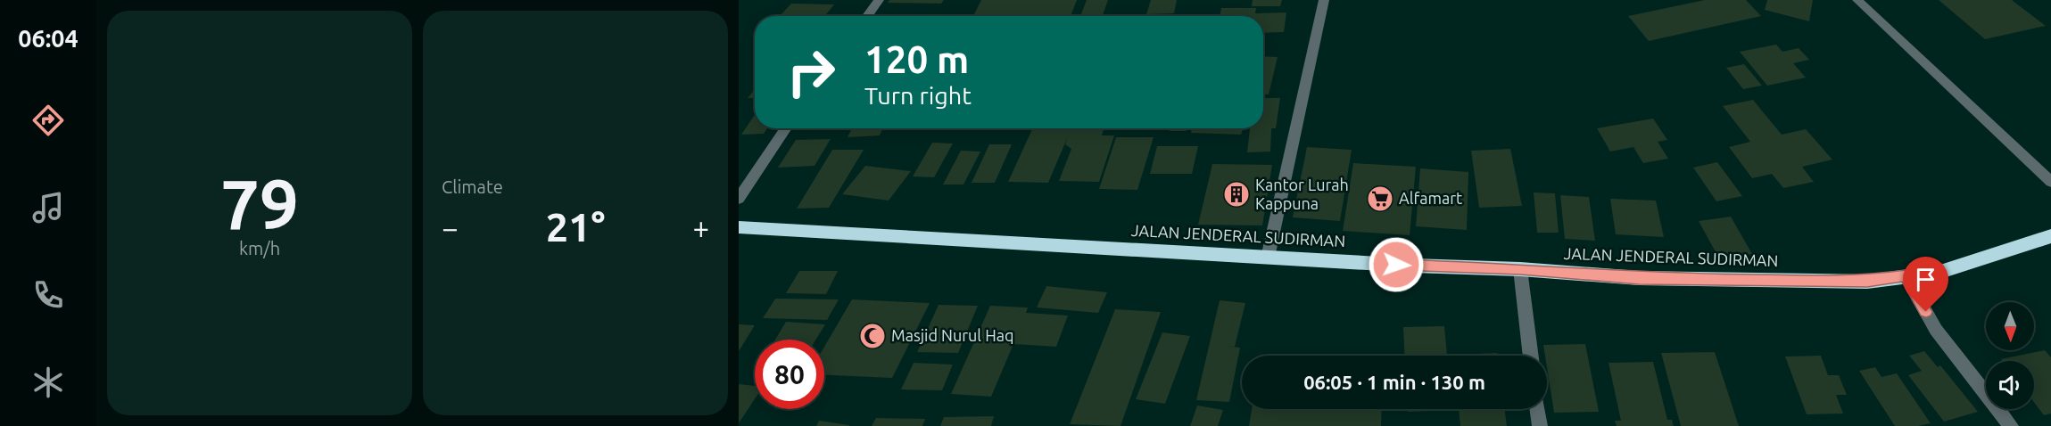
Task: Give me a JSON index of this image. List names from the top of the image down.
{
  "streets": {
    "highway": ["JALAN JENDERAL SUDIRMAN"]
  },
  "places": {
    "building": ["Kantor Lurah Kappuna"],
    "supermarket": ["Alfamart"],
    "mosque": ["Masjid Nurul Haq"]
  },
  "north": "bottom",
  "page": {
    "tabs": "06:04",
    "tile": [
      ["79", "km/h"],
      "Climate"
    ],
    "turn": ["120 m", "Turn right"],
    "heat": ["−", "21°", "+"],
    "limit": "80",
    "trip": "06:05 · 1 min · 130 m"
  }
}
